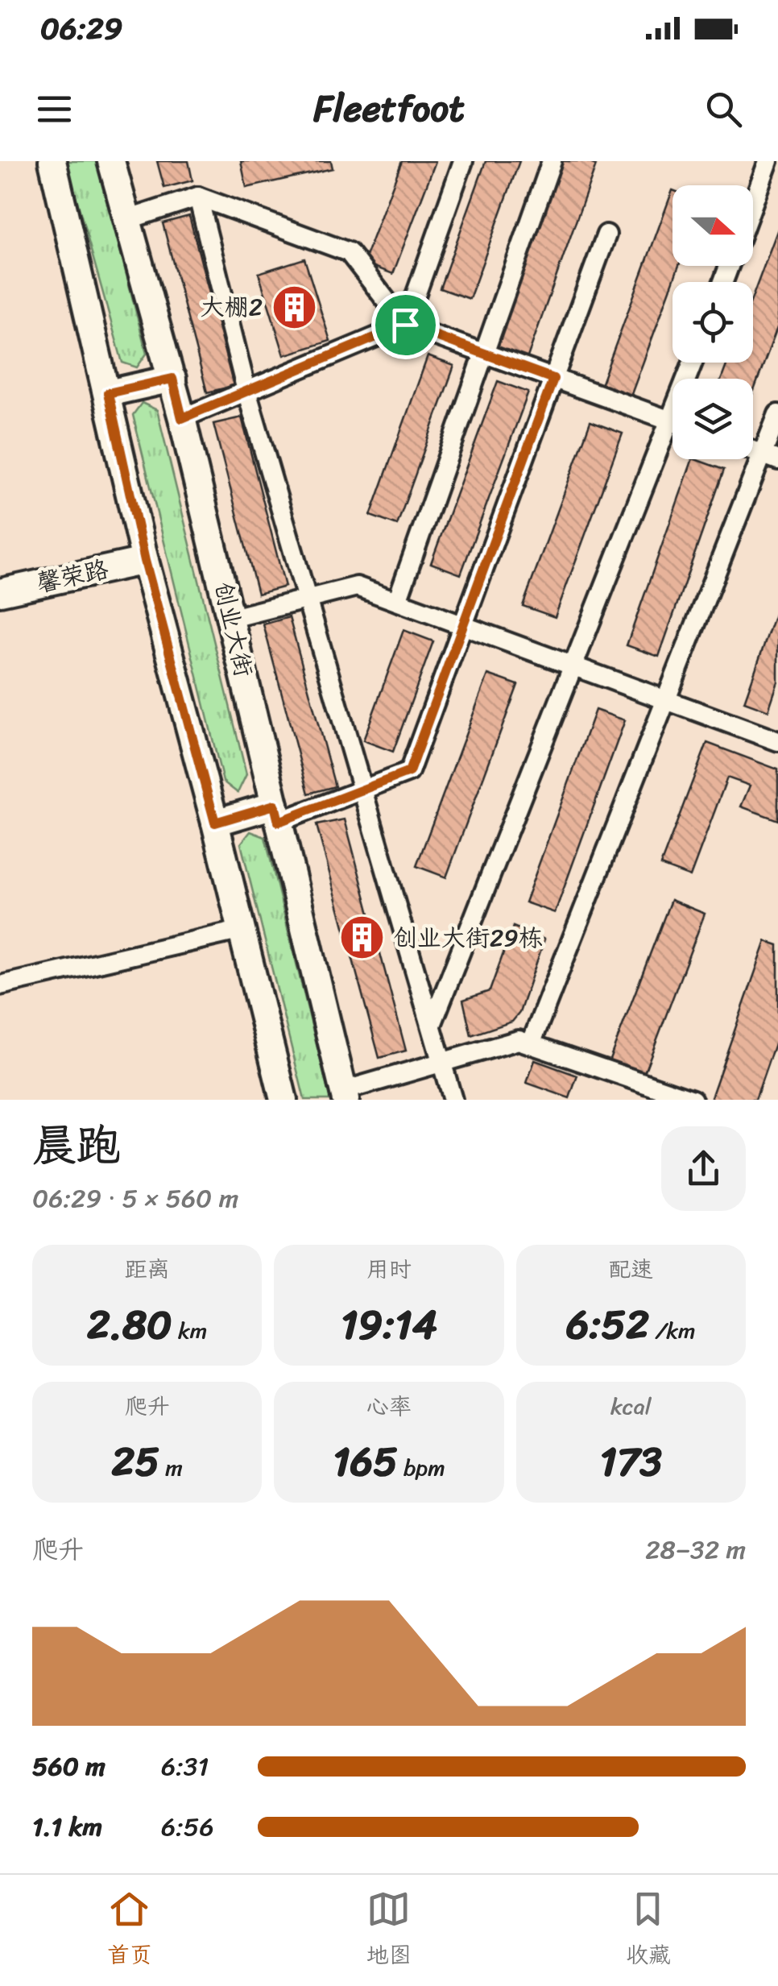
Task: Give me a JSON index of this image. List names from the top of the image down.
{
  "streets": {
    "main road": ["馨荣路", "创业大街"]
  },
  "places": {
    "building": ["大棚2", "创业大街29栋"]
  },
  "north": "right",
  "page": {
    "status": "06:29",
    "header": "Fleetfoot",
    "heading": ["晨跑", "06:29 · 5 × 560 m"],
    "stats": [
      ["距离", "2.80 km"],
      ["用时", "19:14"],
      ["配速", "6:52 /km"],
      ["爬升", "25 m"],
      ["心率", "165 bpm"],
      ["kcal", "173"]
    ],
    "chart": ["爬升", "28–32 m"],
    "list": [
      {
        "name": "560 m",
        "note": "6:31"
      },
      {
        "name": "1.1 km",
        "note": "6:56"
      }
    ],
    "tabs": ["首页", "地图", "收藏"]
  }
}
